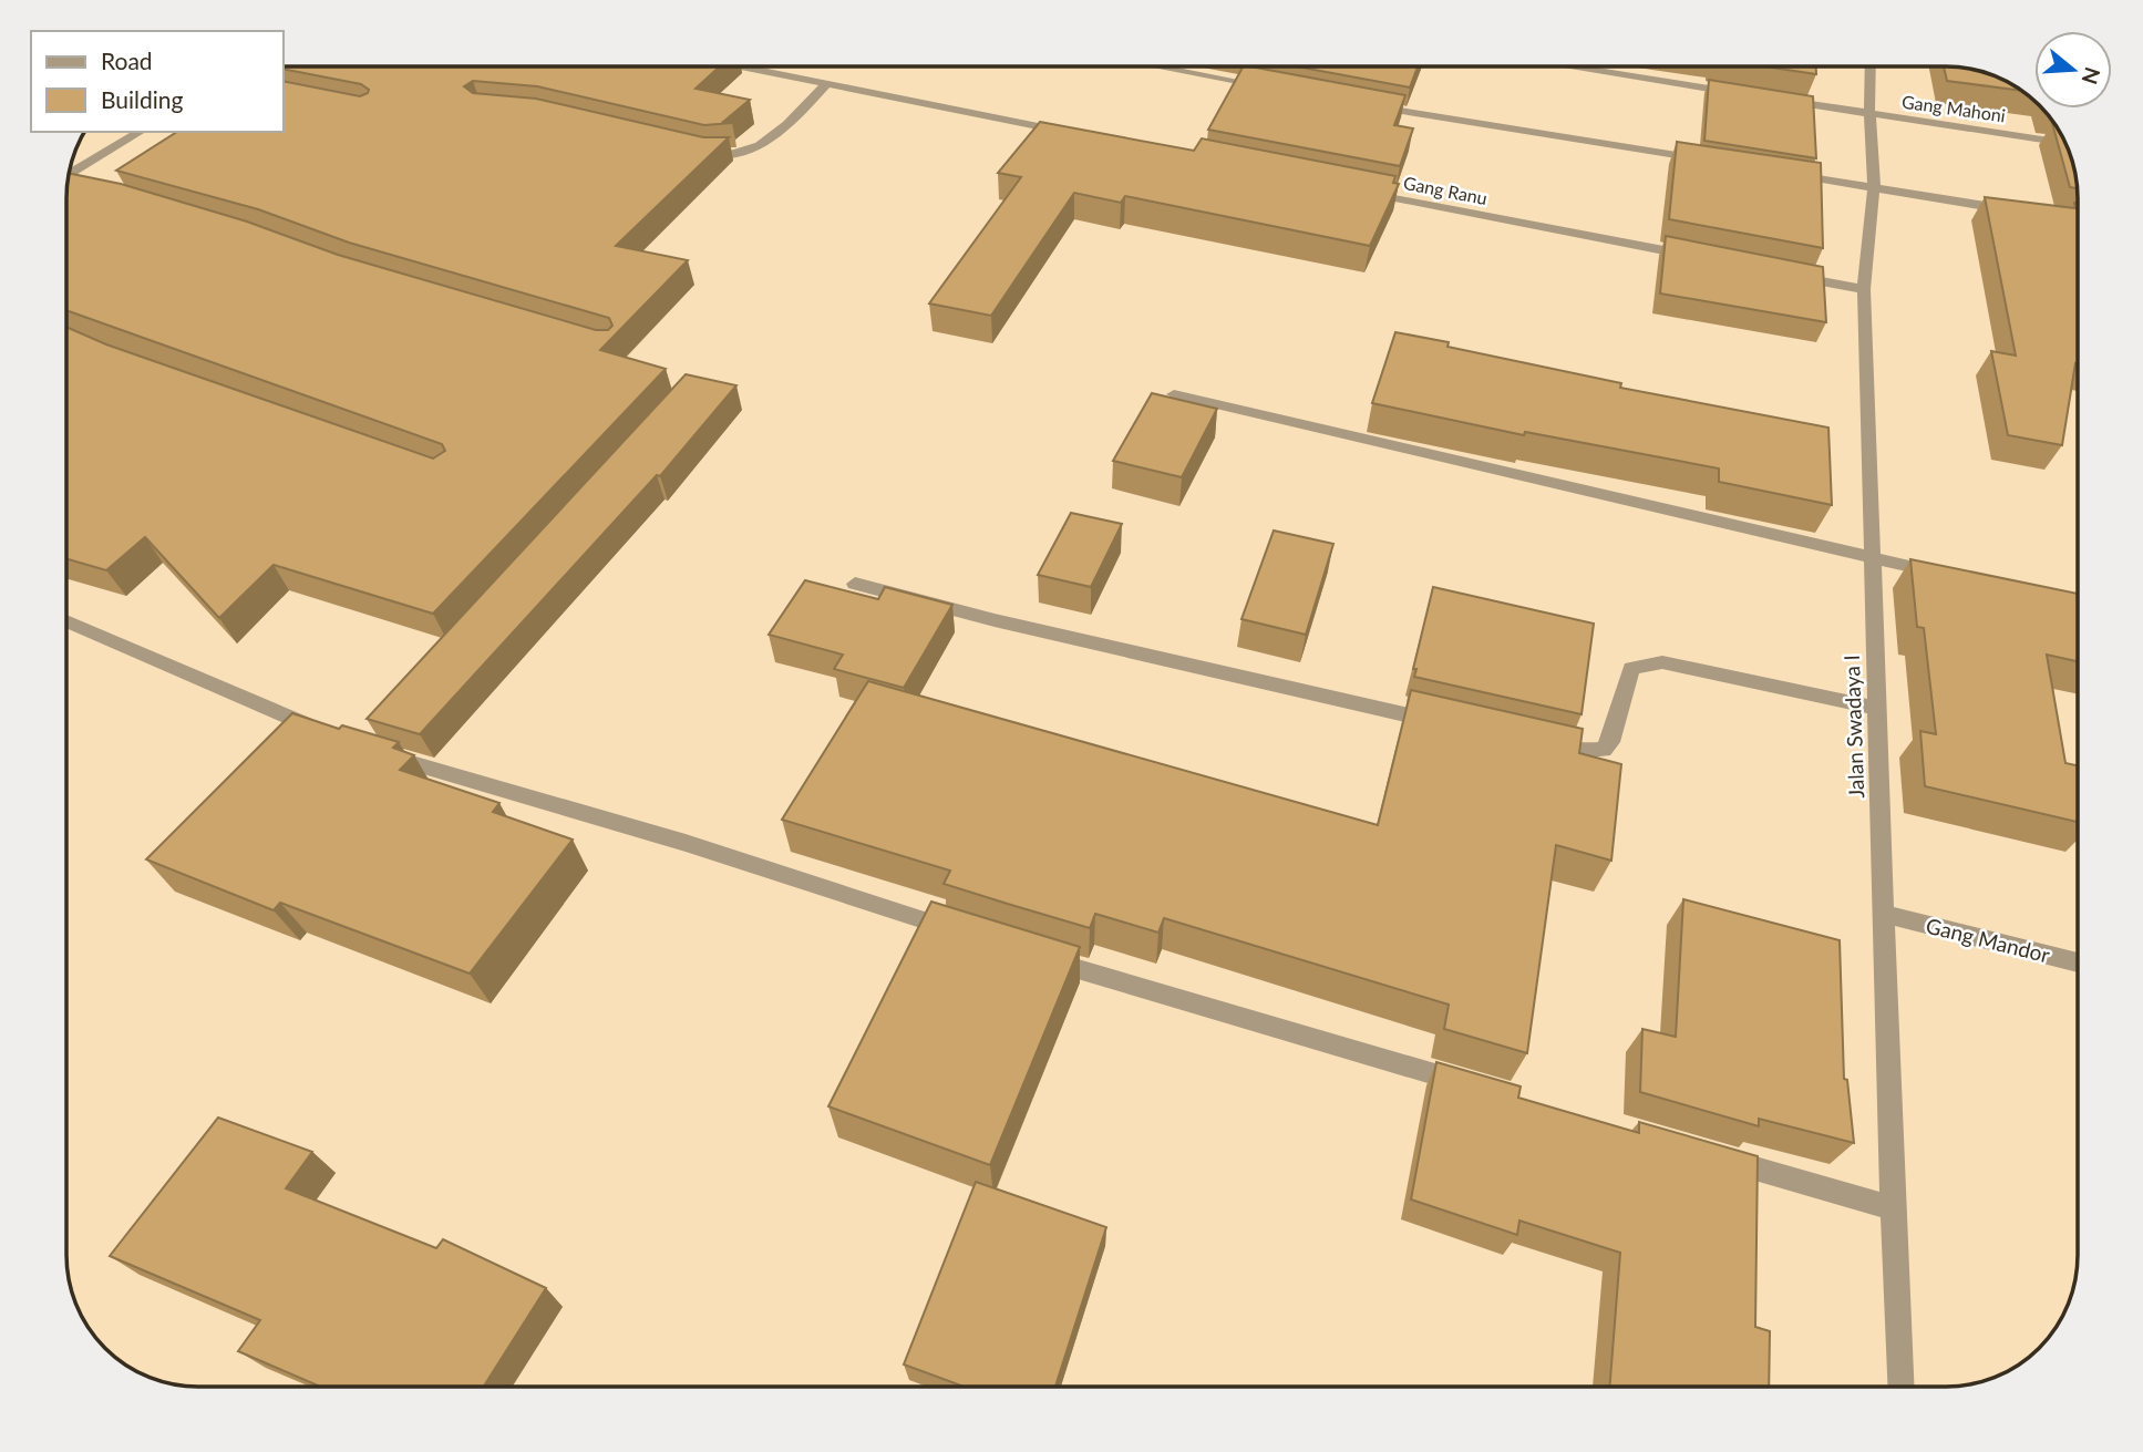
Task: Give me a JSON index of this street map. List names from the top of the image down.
{
  "streets": {
    "street": [
      "Gang Mahoni",
      "Gang Ranu",
      "Jalan Swadaya I",
      "Gang Mandor"
    ]
  },
  "crossings": [
    ["Gang Mahoni", "Jalan Swadaya I"],
    ["Jalan Swadaya I", "Gang Mandor"]
  ],
  "legend": ["Road", "Building"],
  "north": "right"
}
